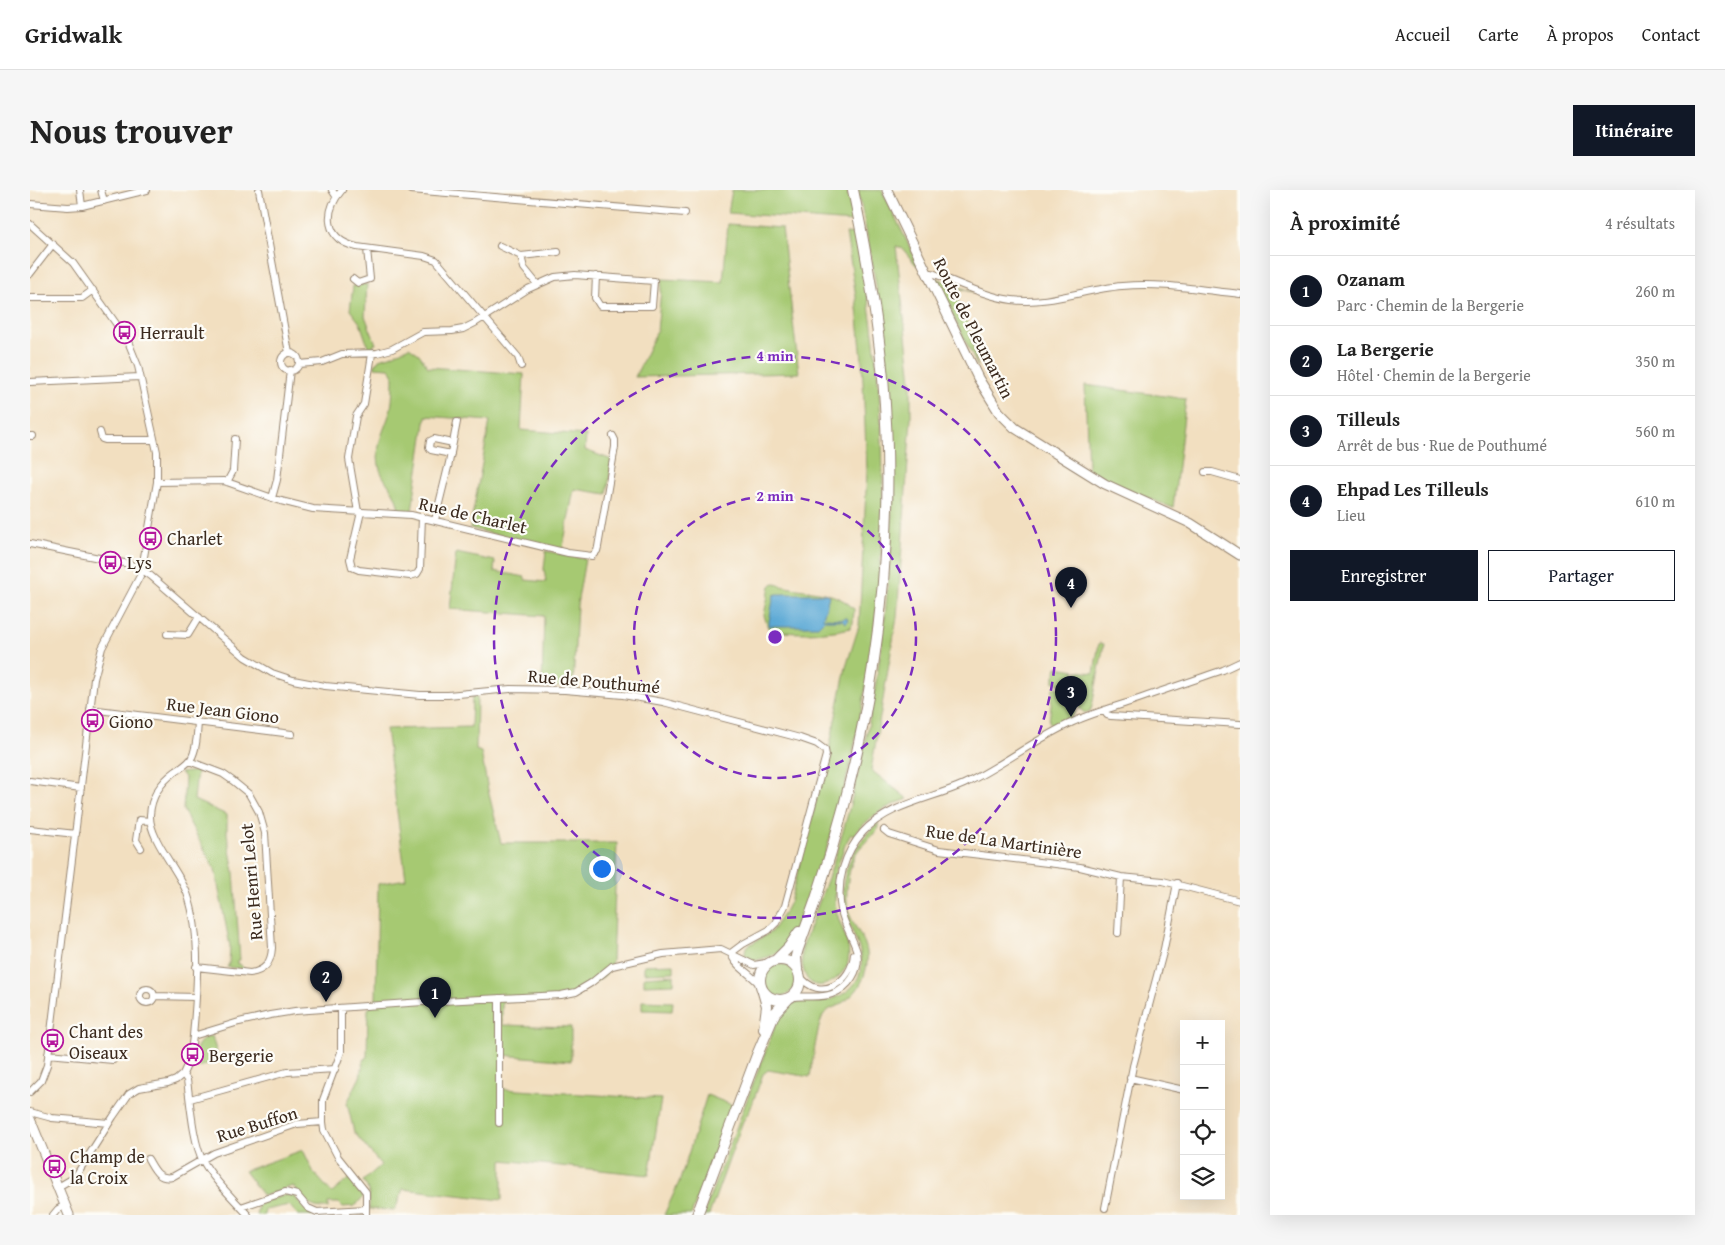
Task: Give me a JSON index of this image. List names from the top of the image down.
{
  "streets": {
    "main road": ["Route de Pleumartin"],
    "street": [
      "Rue de Charlet",
      "Rue de Pouthumé",
      "Rue Jean Giono",
      "Rue de La Martinière",
      "Rue Henri Lelot",
      "Rue Buffon"
    ]
  },
  "places": {
    "bus stop": [
      "Herrault",
      "Charlet",
      "Lys",
      "Giono",
      "Chant des Oiseaux",
      "Bergerie",
      "Champ de la Croix"
    ]
  },
  "page": {
    "header": "Gridwalk",
    "nav": [
      "Accueil",
      "Carte",
      "À propos",
      "Contact"
    ],
    "title": "Nous trouver",
    "buttons": [
      "Itinéraire",
      ["Enregistrer", "Partager"]
    ],
    "heading": ["À proximité", "4 résultats"],
    "list": [
      {
        "mark": "1",
        "name": "Ozanam",
        "note": "Parc · Chemin de la Bergerie",
        "value": "260 m"
      },
      {
        "mark": "2",
        "name": "La Bergerie",
        "note": "Hôtel · Chemin de la Bergerie",
        "value": "350 m"
      },
      {
        "mark": "3",
        "name": "Tilleuls",
        "note": "Arrêt de bus · Rue de Pouthumé",
        "value": "560 m"
      },
      {
        "mark": "4",
        "name": "Ehpad Les Tilleuls",
        "note": "Lieu",
        "value": "610 m"
      }
    ],
    "pins": [
      "4",
      "3",
      "2",
      "1"
    ],
    "map_buttons": ["+", "−"]
  },
  "rings": ["4 min", "2 min"]
}
